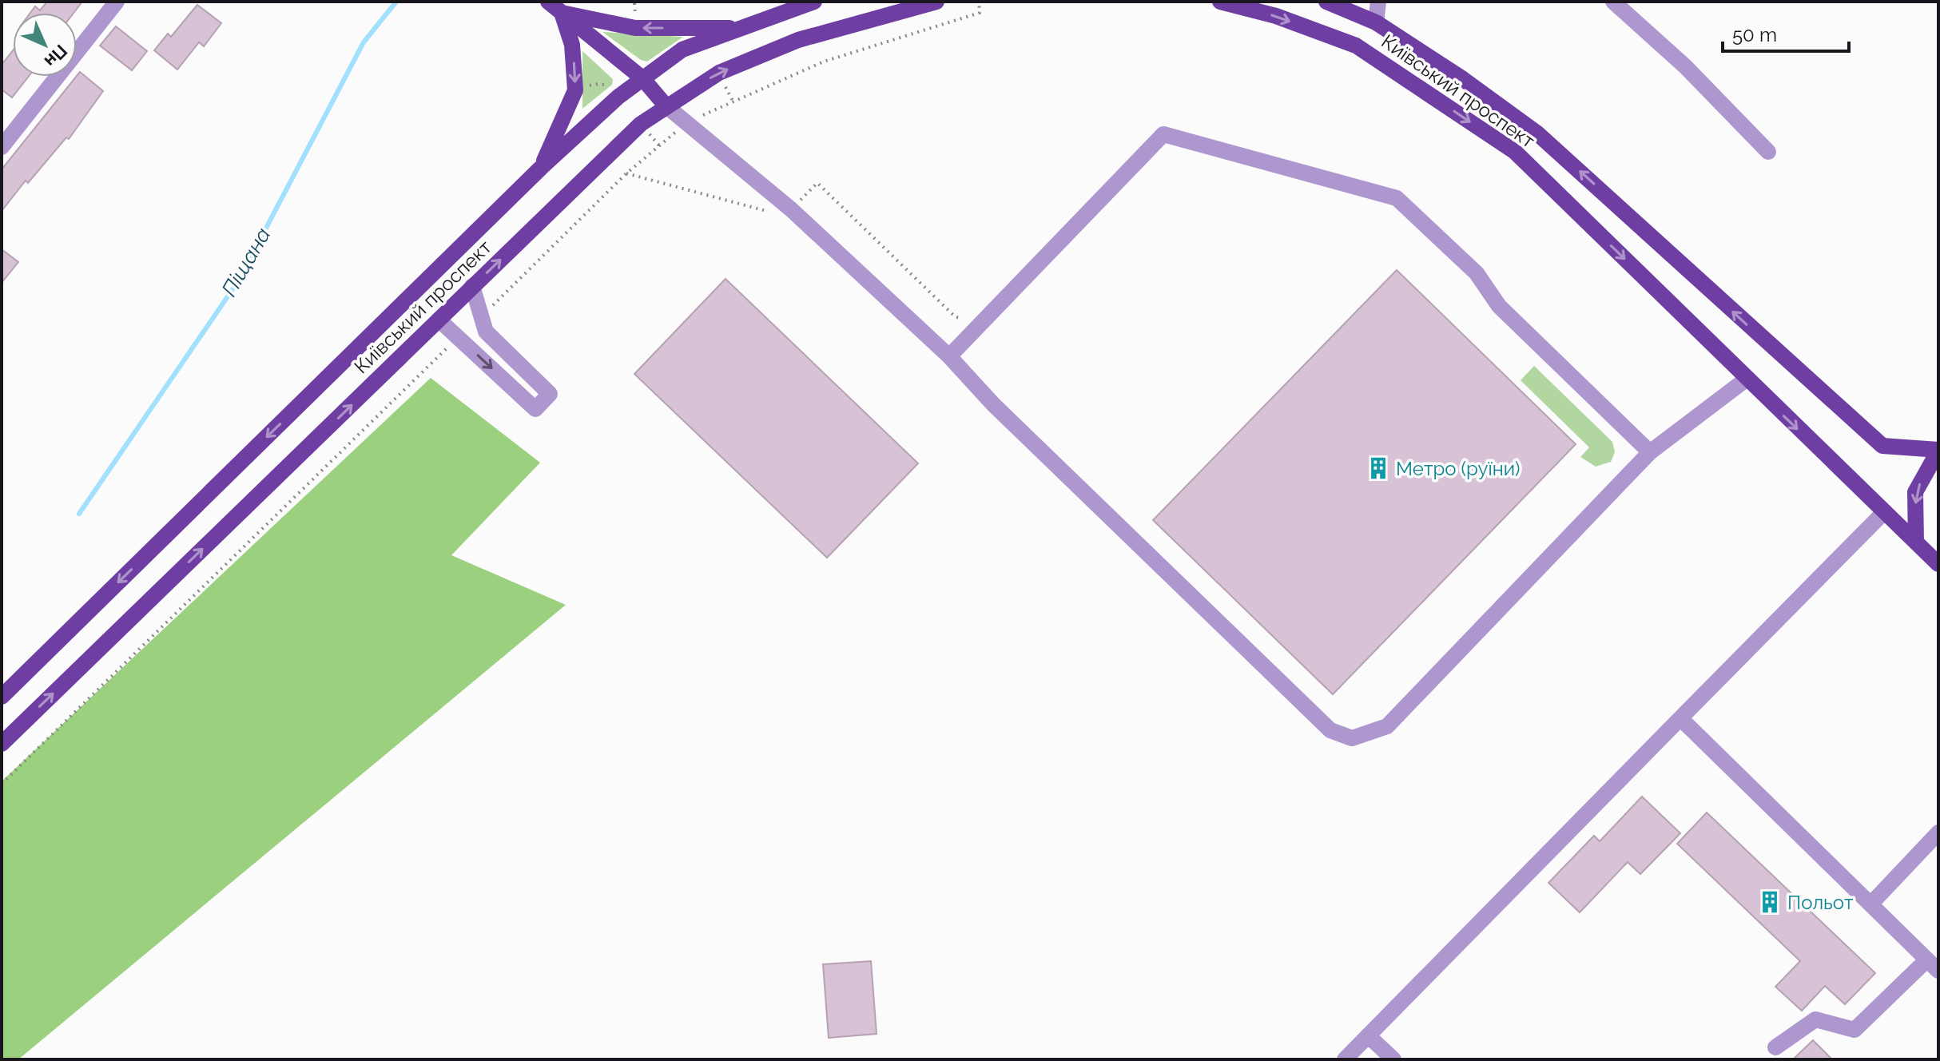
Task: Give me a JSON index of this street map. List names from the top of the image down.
{
  "streets": {
    "main road": ["Київський проспект"]
  },
  "water": ["Піщана"],
  "places": {
    "building": ["Метро (руїни)", "Польот"]
  },
  "scale_bar": "50 m",
  "north": "bottom right"
}
